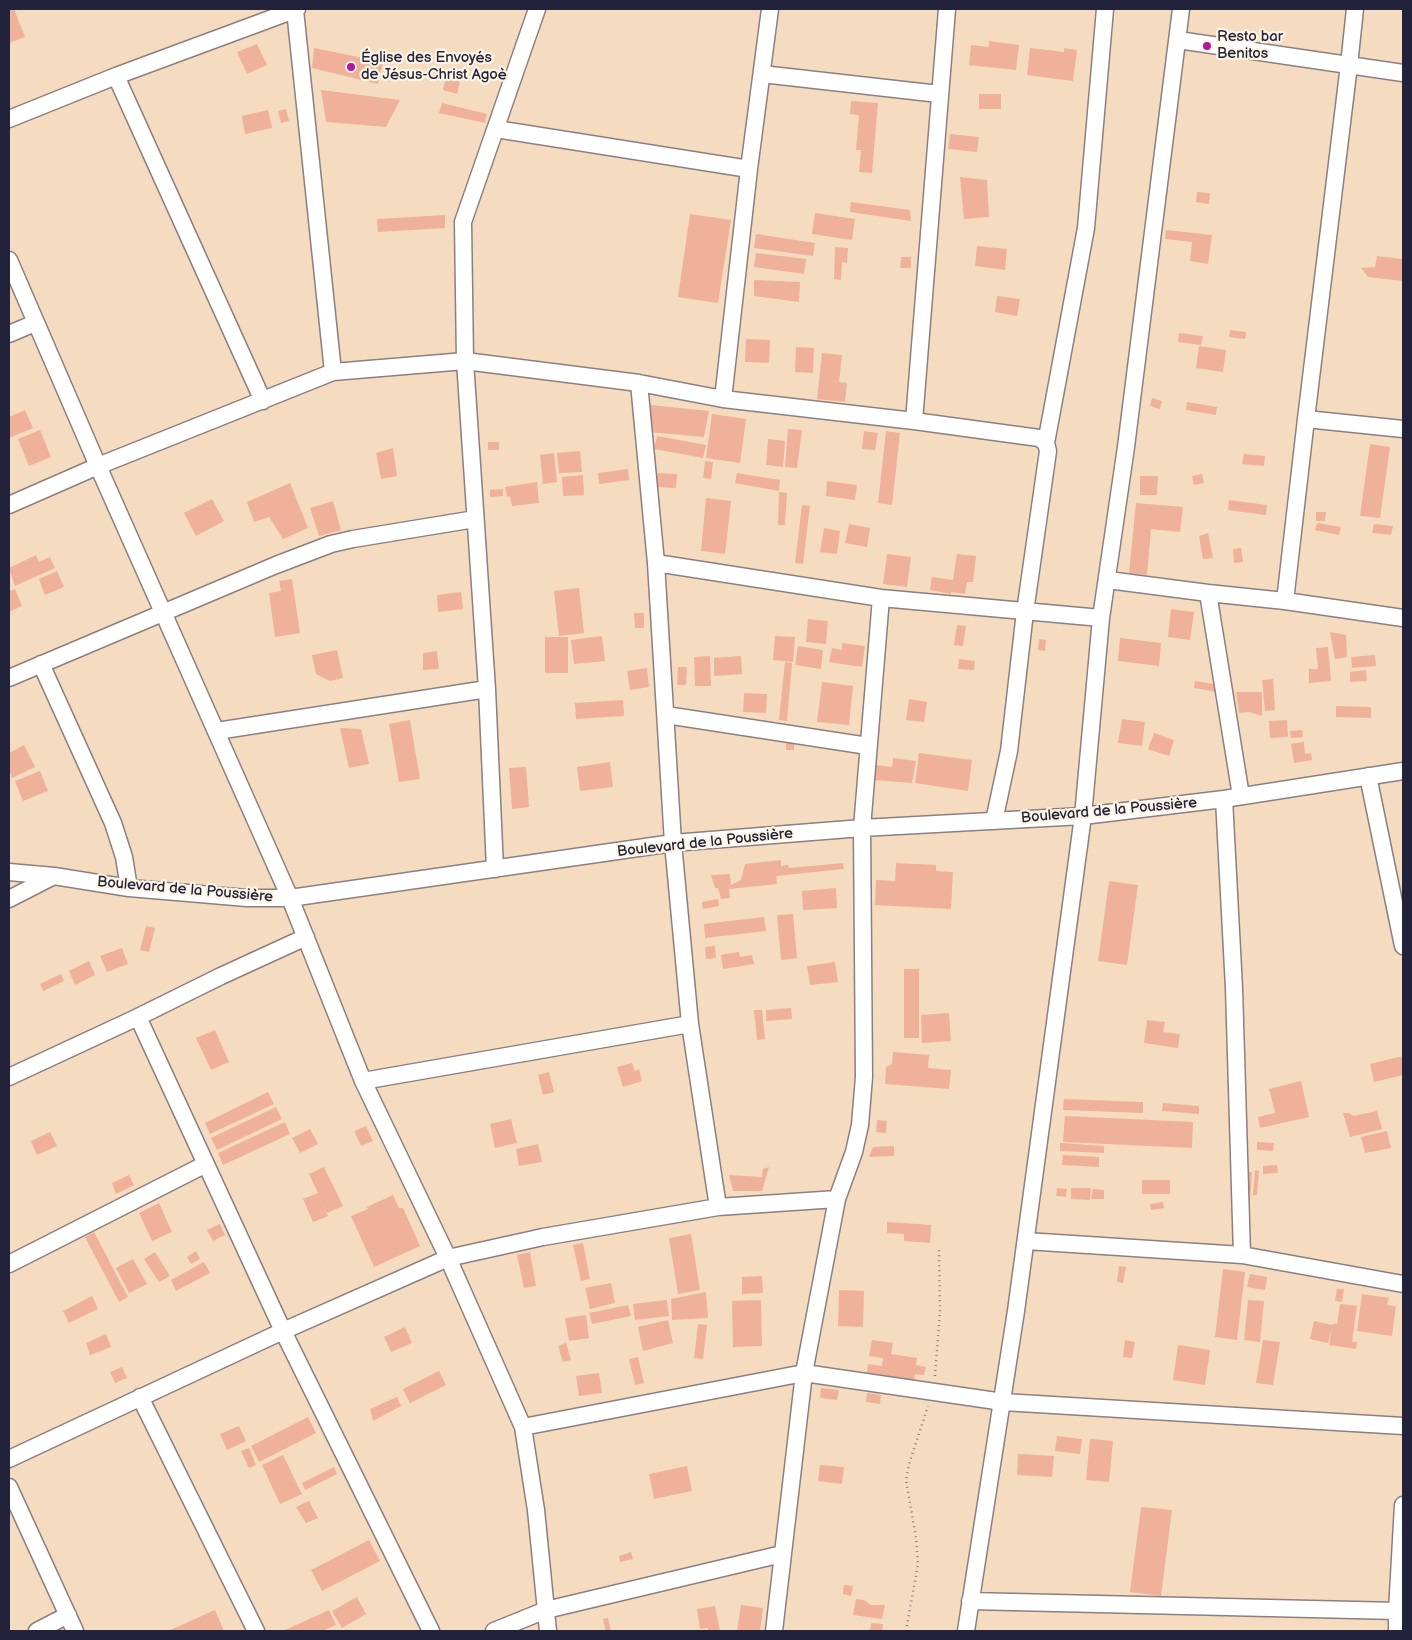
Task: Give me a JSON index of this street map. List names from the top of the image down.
{
  "streets": {
    "street": ["Boulevard de la Poussière"]
  },
  "places": ["Resto bar Benitos", "Église des Envoyés de Jésus-Christ Agoè"]
}
